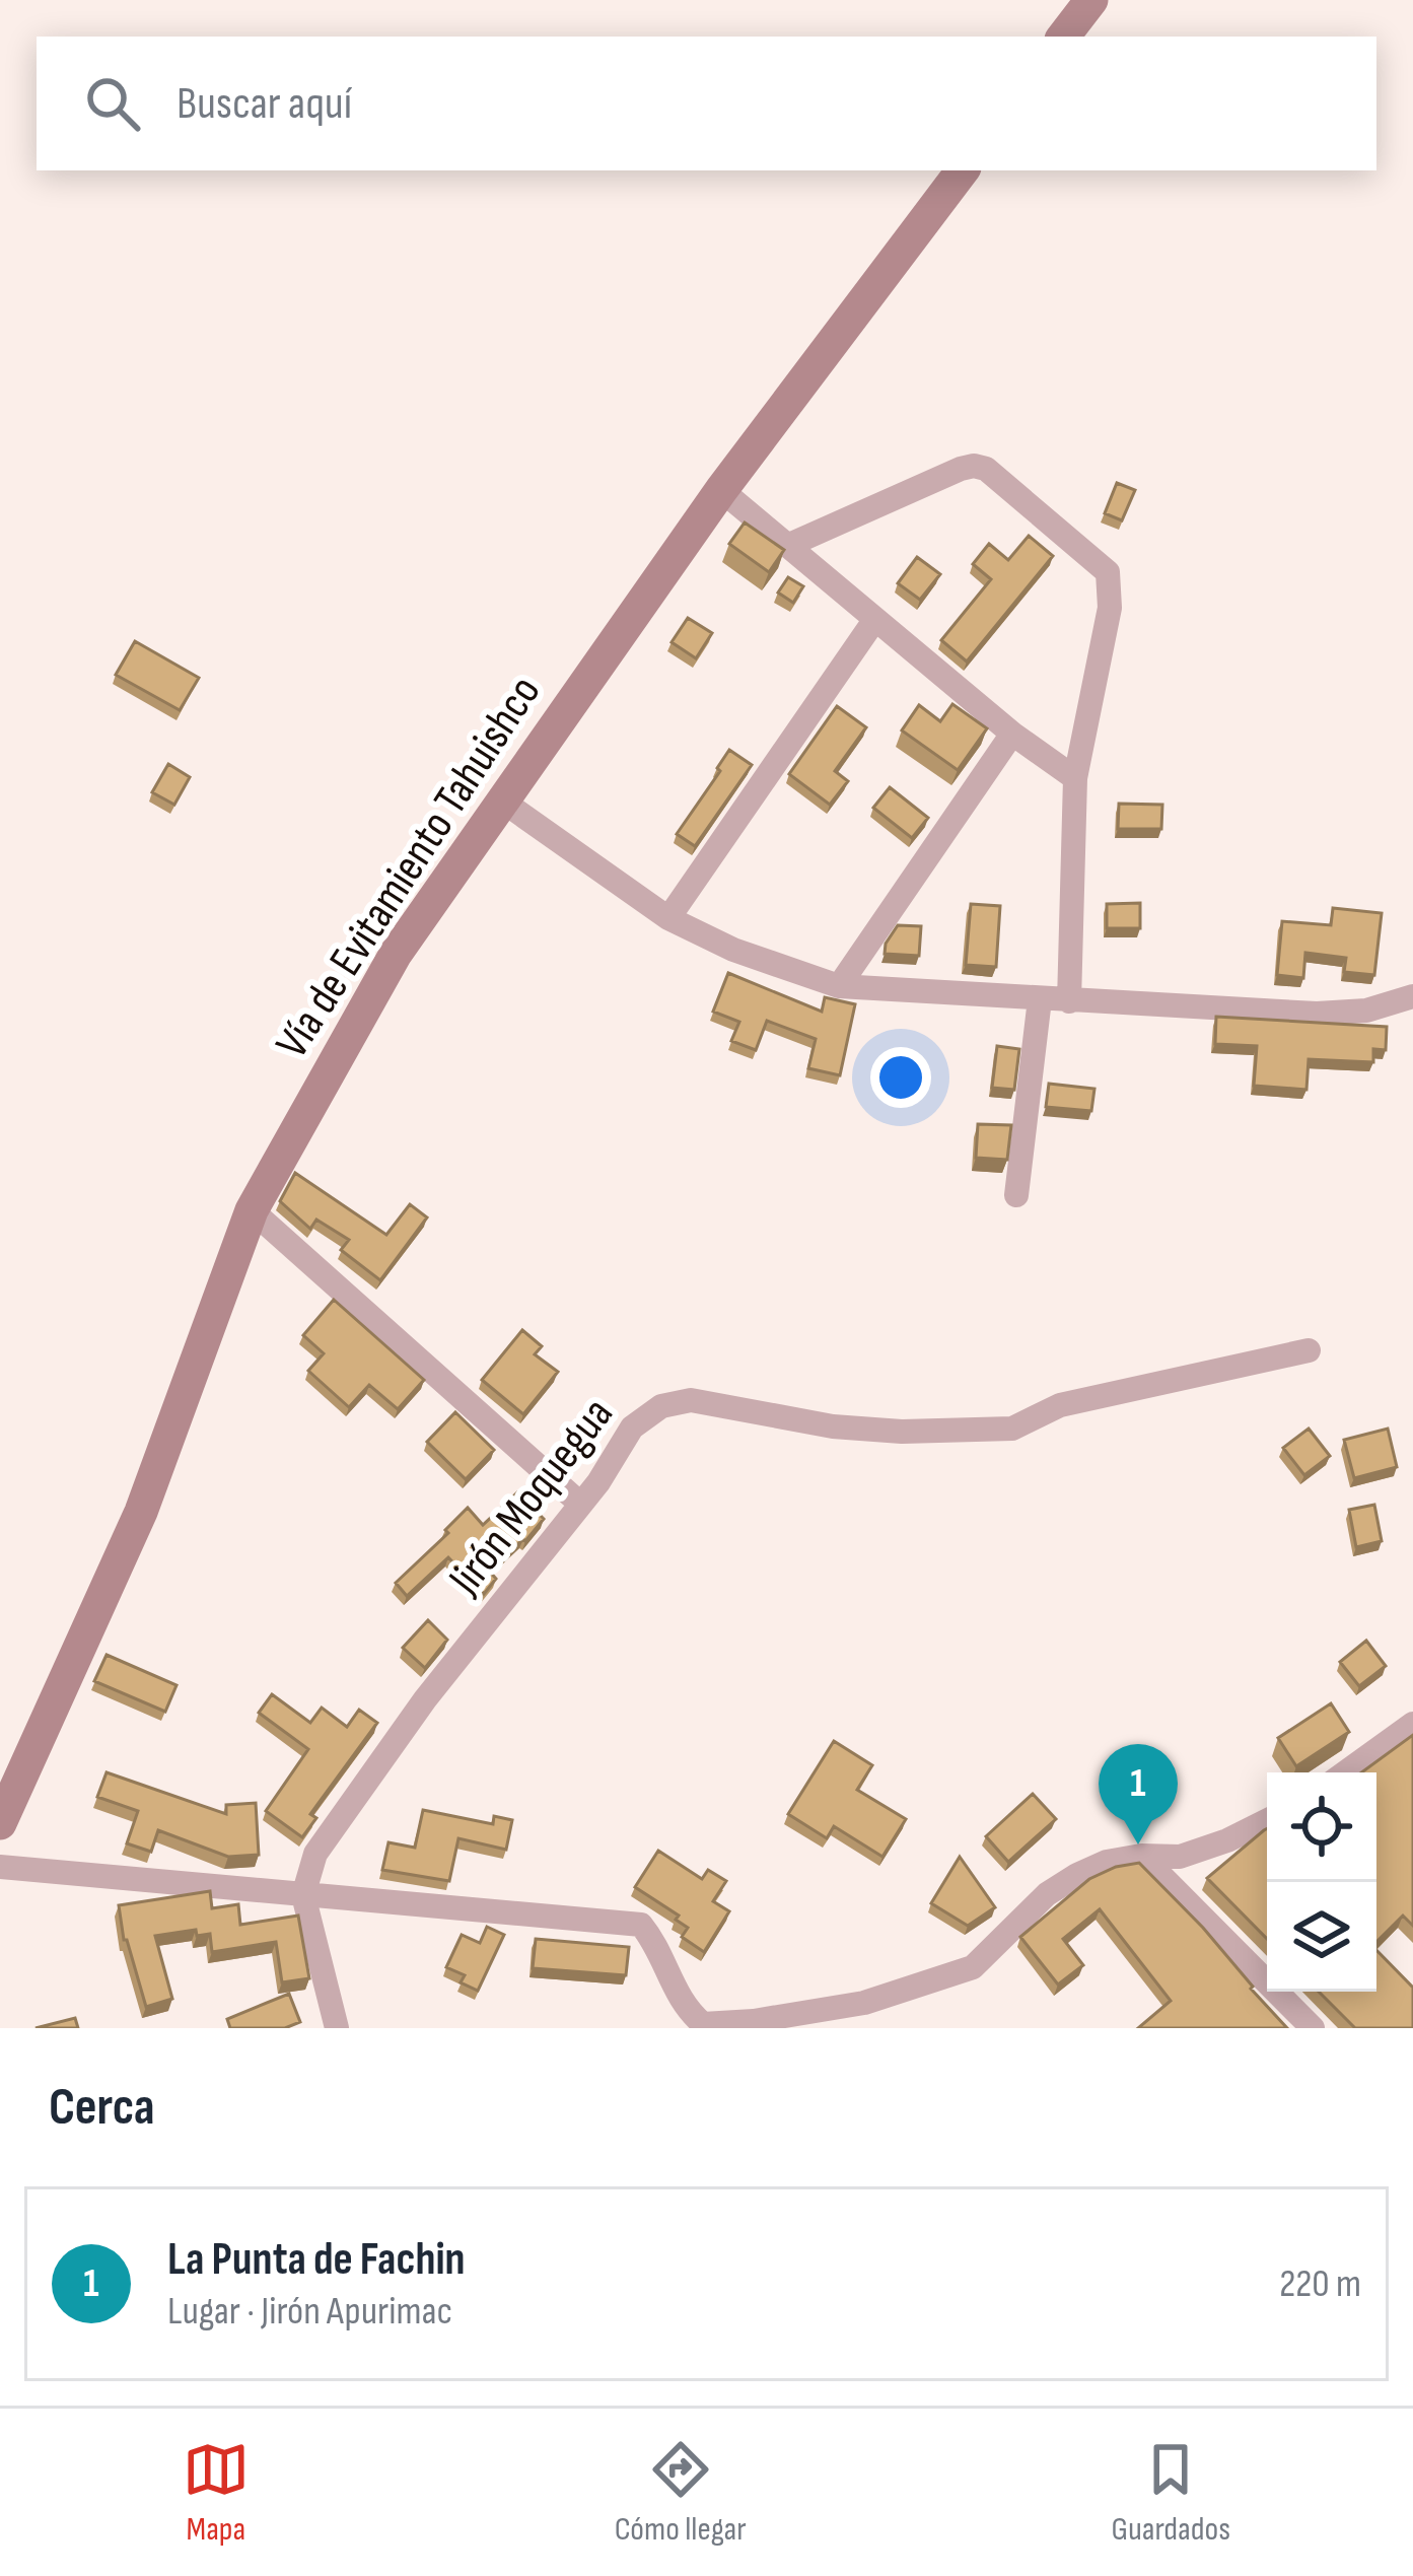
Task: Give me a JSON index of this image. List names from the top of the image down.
{
  "streets": {
    "main road": ["Vía de Evitamiento Tahuishco"],
    "street": ["Jirón Moquegua"]
  },
  "page": {
    "search": "Buscar aquí",
    "pins": "1",
    "heading": "Cerca",
    "list": [
      {
        "mark": "1",
        "name": "La Punta de Fachin",
        "note": "Lugar · Jirón Apurimac",
        "value": "220 m"
      }
    ],
    "nav": ["Mapa", "Cómo llegar", "Guardados"]
  }
}
